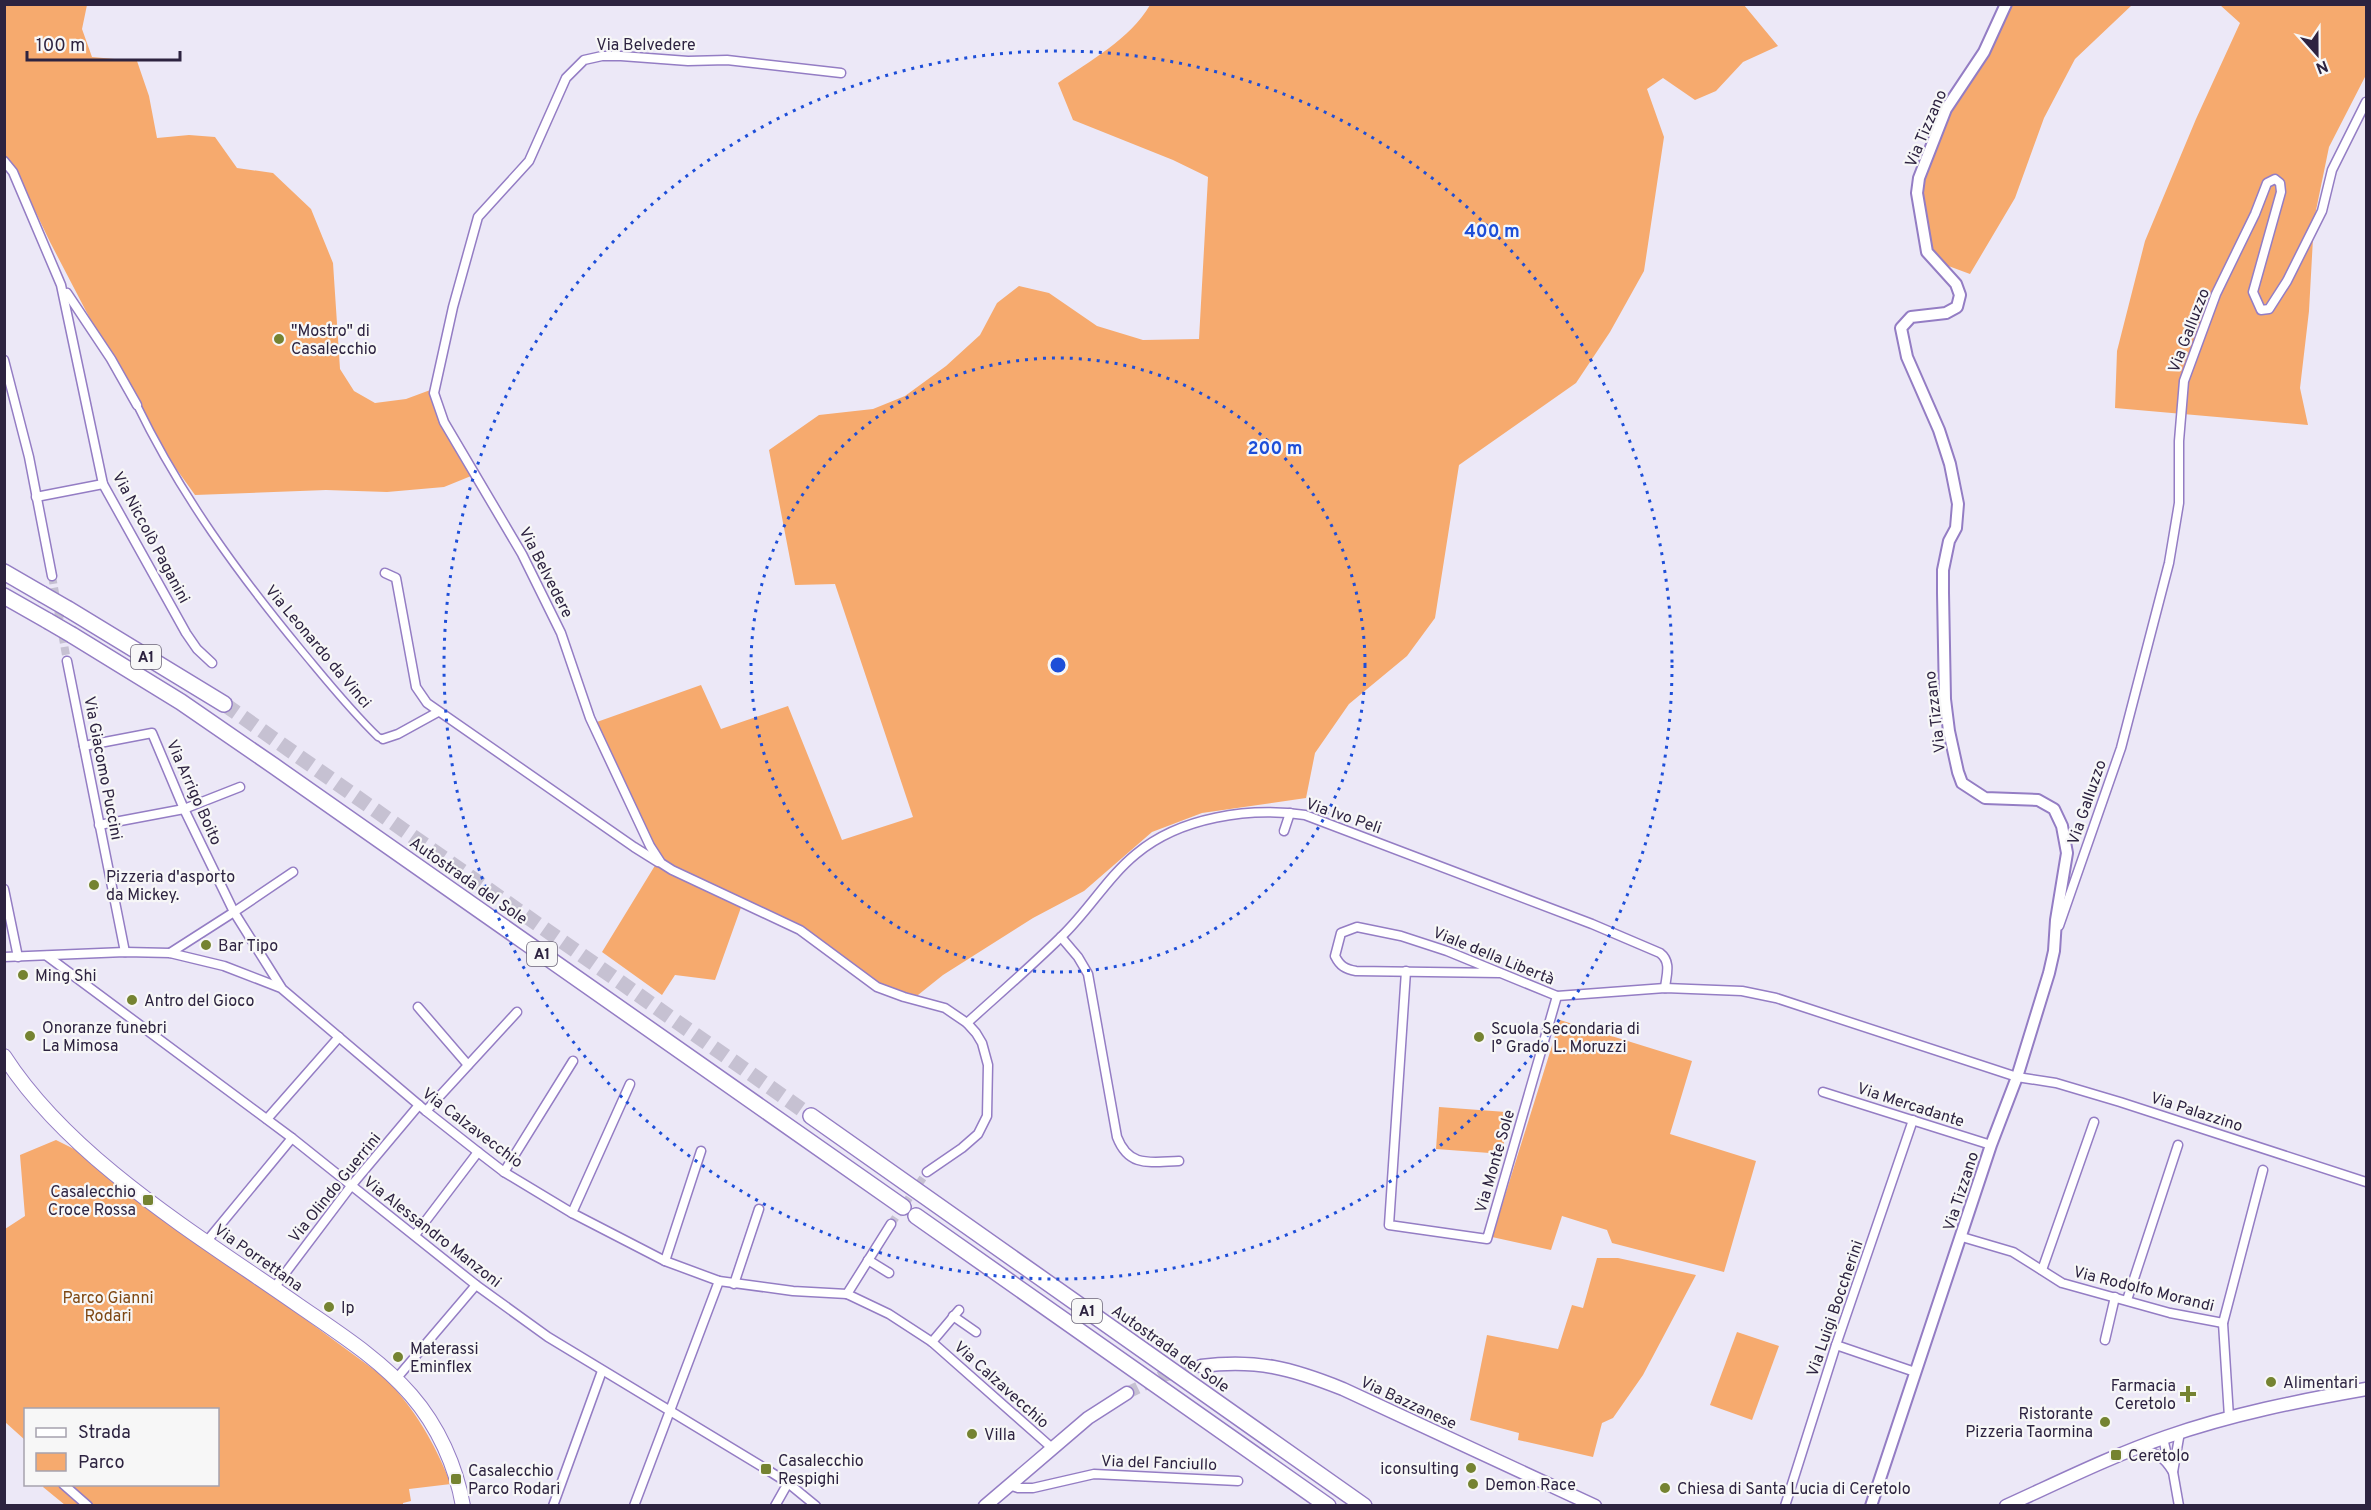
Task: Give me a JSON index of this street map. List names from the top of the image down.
{
  "streets": {
    "highway": ["A1", "Autostrada del Sole"],
    "main road": ["Via Porrettana", "Via Bazzanese"],
    "street": [
      "Via Belvedere",
      "Via Tizzano",
      "Via Galluzzo",
      "Via Niccolò Paganini",
      "Via Leonardo da Vinci",
      "Via Giacomo Puccini",
      "Via Arrigo Boito",
      "Via Ivo Peli",
      "Viale della Libertà",
      "Via Mercadante",
      "Via Palazzino",
      "Via Calzavecchio",
      "Via Monte Sole",
      "Via Olindo Guerrini",
      "Via Alessandro Manzoni",
      "Via Rodolfo Morandi",
      "Via Luigi Boccherini",
      "Via del Fanciullo"
    ]
  },
  "crossings": [
    ["Via Belvedere", "Via Ivo Peli"],
    ["Via Tizzano", "Via Galluzzo"],
    ["Via Tizzano", "Viale della Libertà"],
    ["Via Tizzano", "Via Mercadante"],
    ["Via Tizzano", "Via Palazzino"],
    ["Via Tizzano", "Via Rodolfo Morandi"],
    ["Via Niccolò Paganini", "Via Leonardo da Vinci"],
    ["Via Giacomo Puccini", "Via Arrigo Boito"],
    ["Via Giacomo Puccini", "Via Calzavecchio"],
    ["Via Arrigo Boito", "Via Calzavecchio"],
    ["Via Ivo Peli", "Viale della Libertà"],
    ["Viale della Libertà", "Via Palazzino"],
    ["Viale della Libertà", "Via Monte Sole"],
    ["Via Mercadante", "Via Luigi Boccherini"],
    ["Via Calzavecchio", "Via Olindo Guerrini"],
    ["Via Calzavecchio", "Via Alessandro Manzoni"],
    ["Via Olindo Guerrini", "Via Alessandro Manzoni"],
    ["Via Olindo Guerrini", "Via Porrettana"]
  ],
  "parks": ["Parco Gianni Rodari"],
  "places": {
    "other": [
      "\"Mostro\" di Casalecchio",
      "Pizzeria d'asporto da Mickey.",
      "Bar Tipo",
      "Ming Shi",
      "Antro del Gioco",
      "Onoranze funebri La Mimosa",
      "Scuola Secondaria di I° Grado L. Moruzzi",
      "Ip",
      "Materassi Eminflex",
      "Alimentari",
      "Ristorante Pizzeria Taormina",
      "Villa",
      "iconsulting",
      "Demon Race",
      "Chiesa di Santa Lucia di Ceretolo"
    ],
    "transit": [
      "Casalecchio Croce Rossa",
      "Ceretolo",
      "Casalecchio Respighi",
      "Casalecchio Parco Rodari"
    ],
    "health": ["Farmacia Ceretolo"]
  },
  "legend": ["Strada", "Parco"],
  "scale_bar": "100 m",
  "north": "bottom",
  "rings": ["400 m", "200 m"]
}
